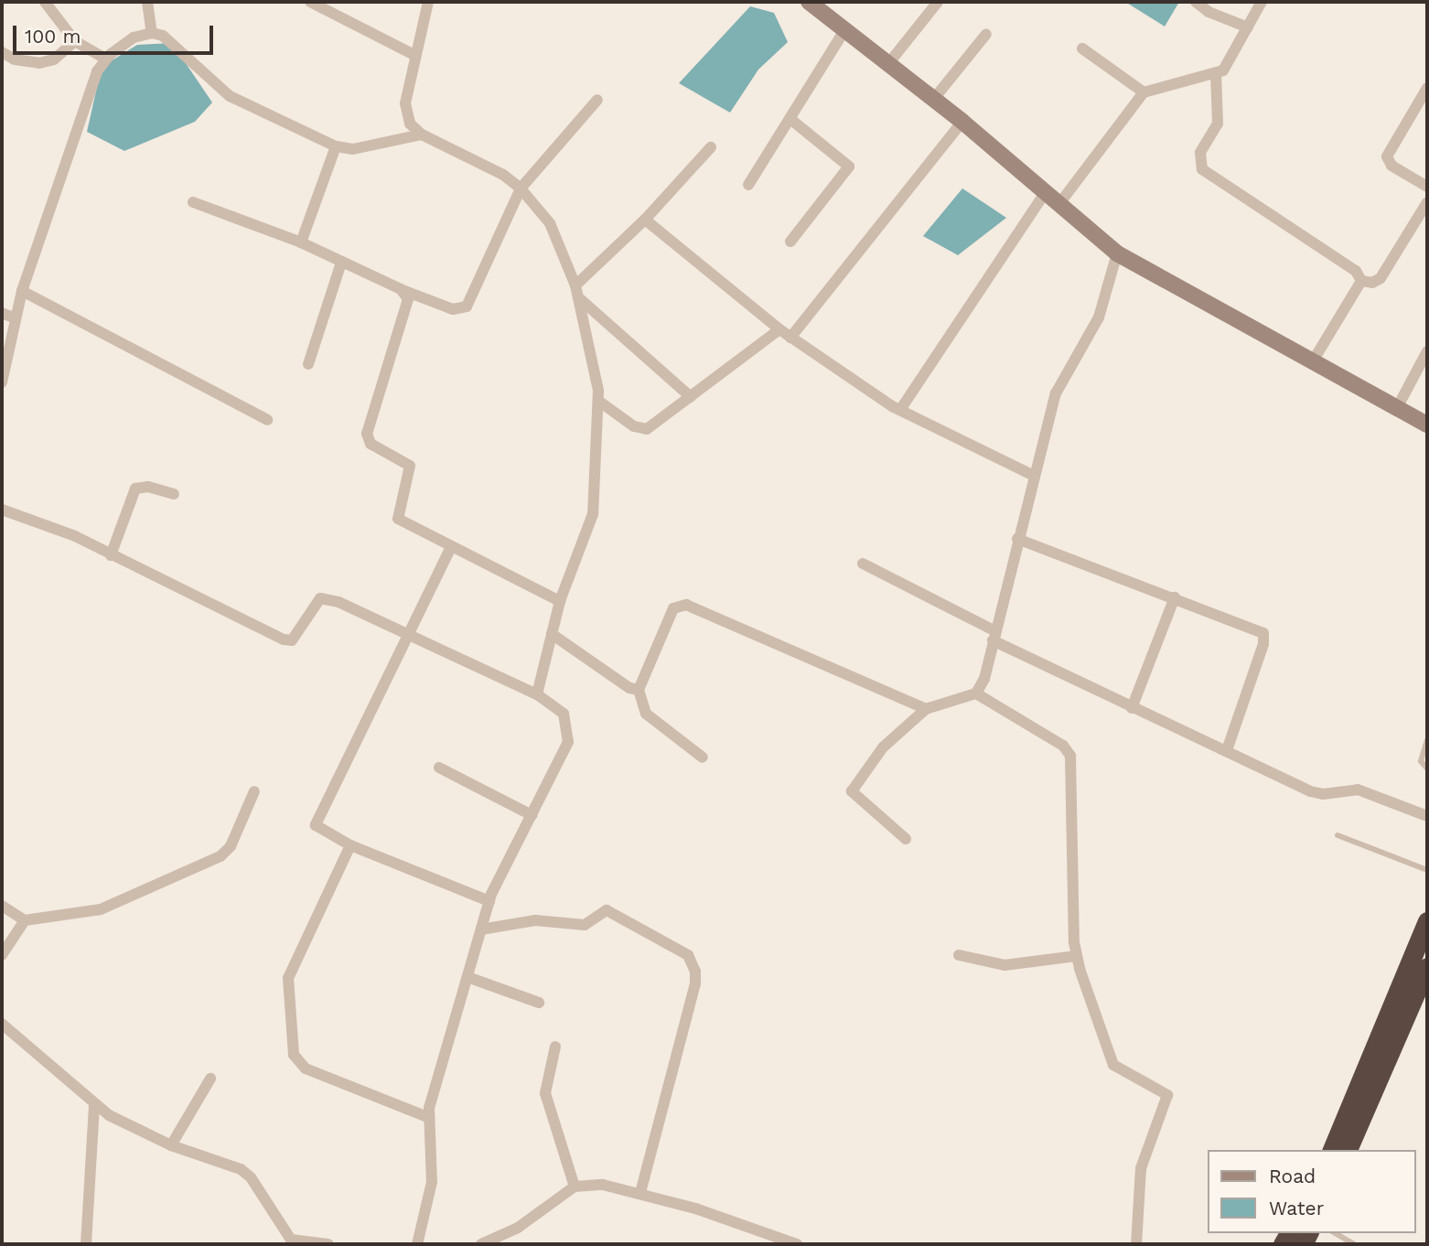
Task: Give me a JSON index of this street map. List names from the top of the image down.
{
  "legend": ["Road", "Water"],
  "scale_bar": "100 m"
}
